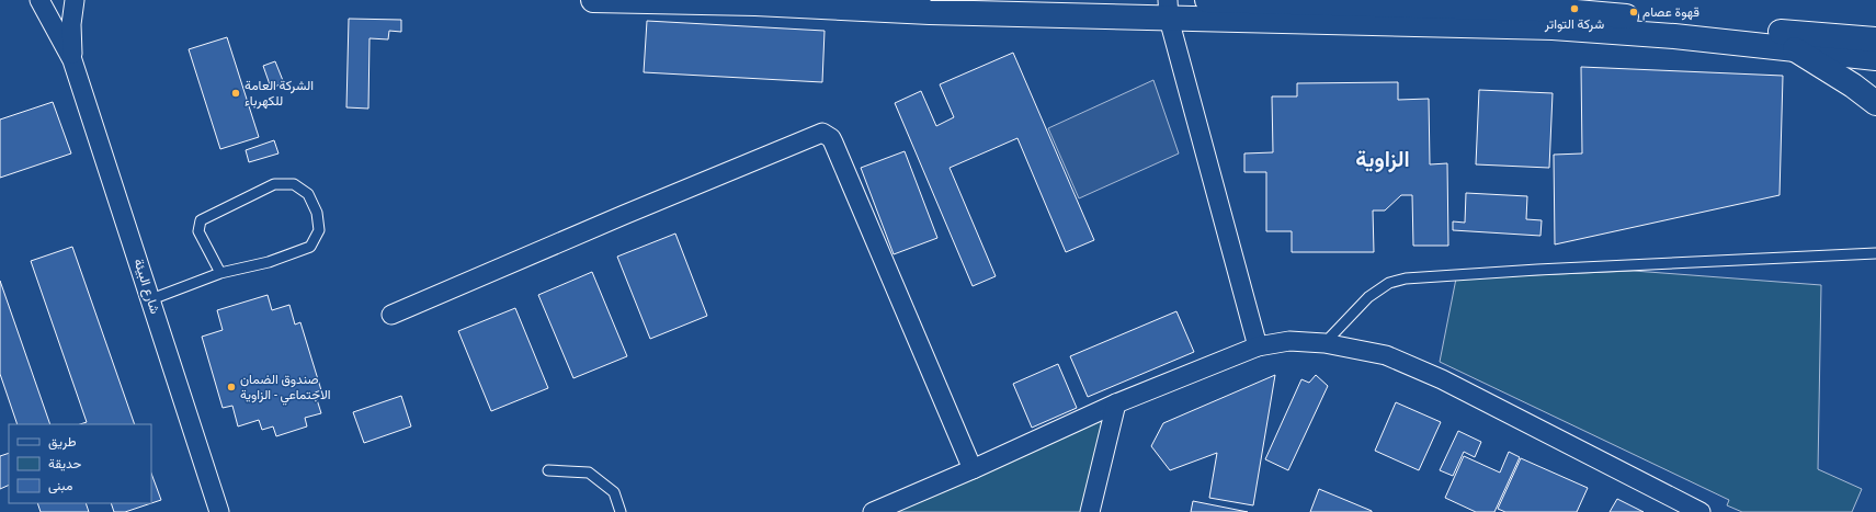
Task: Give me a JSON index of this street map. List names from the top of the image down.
{
  "streets": {
    "street": ["شارع البيئة"]
  },
  "districts": ["الزاوية"],
  "places": [
    "شركة التواتر",
    "قهوة عصام",
    "الشركة العامة للكهرباء",
    "صندوق الضمان الاجتماعي - الزاوية"
  ],
  "legend": ["طريق", "حديقة", "مبنى"]
}
